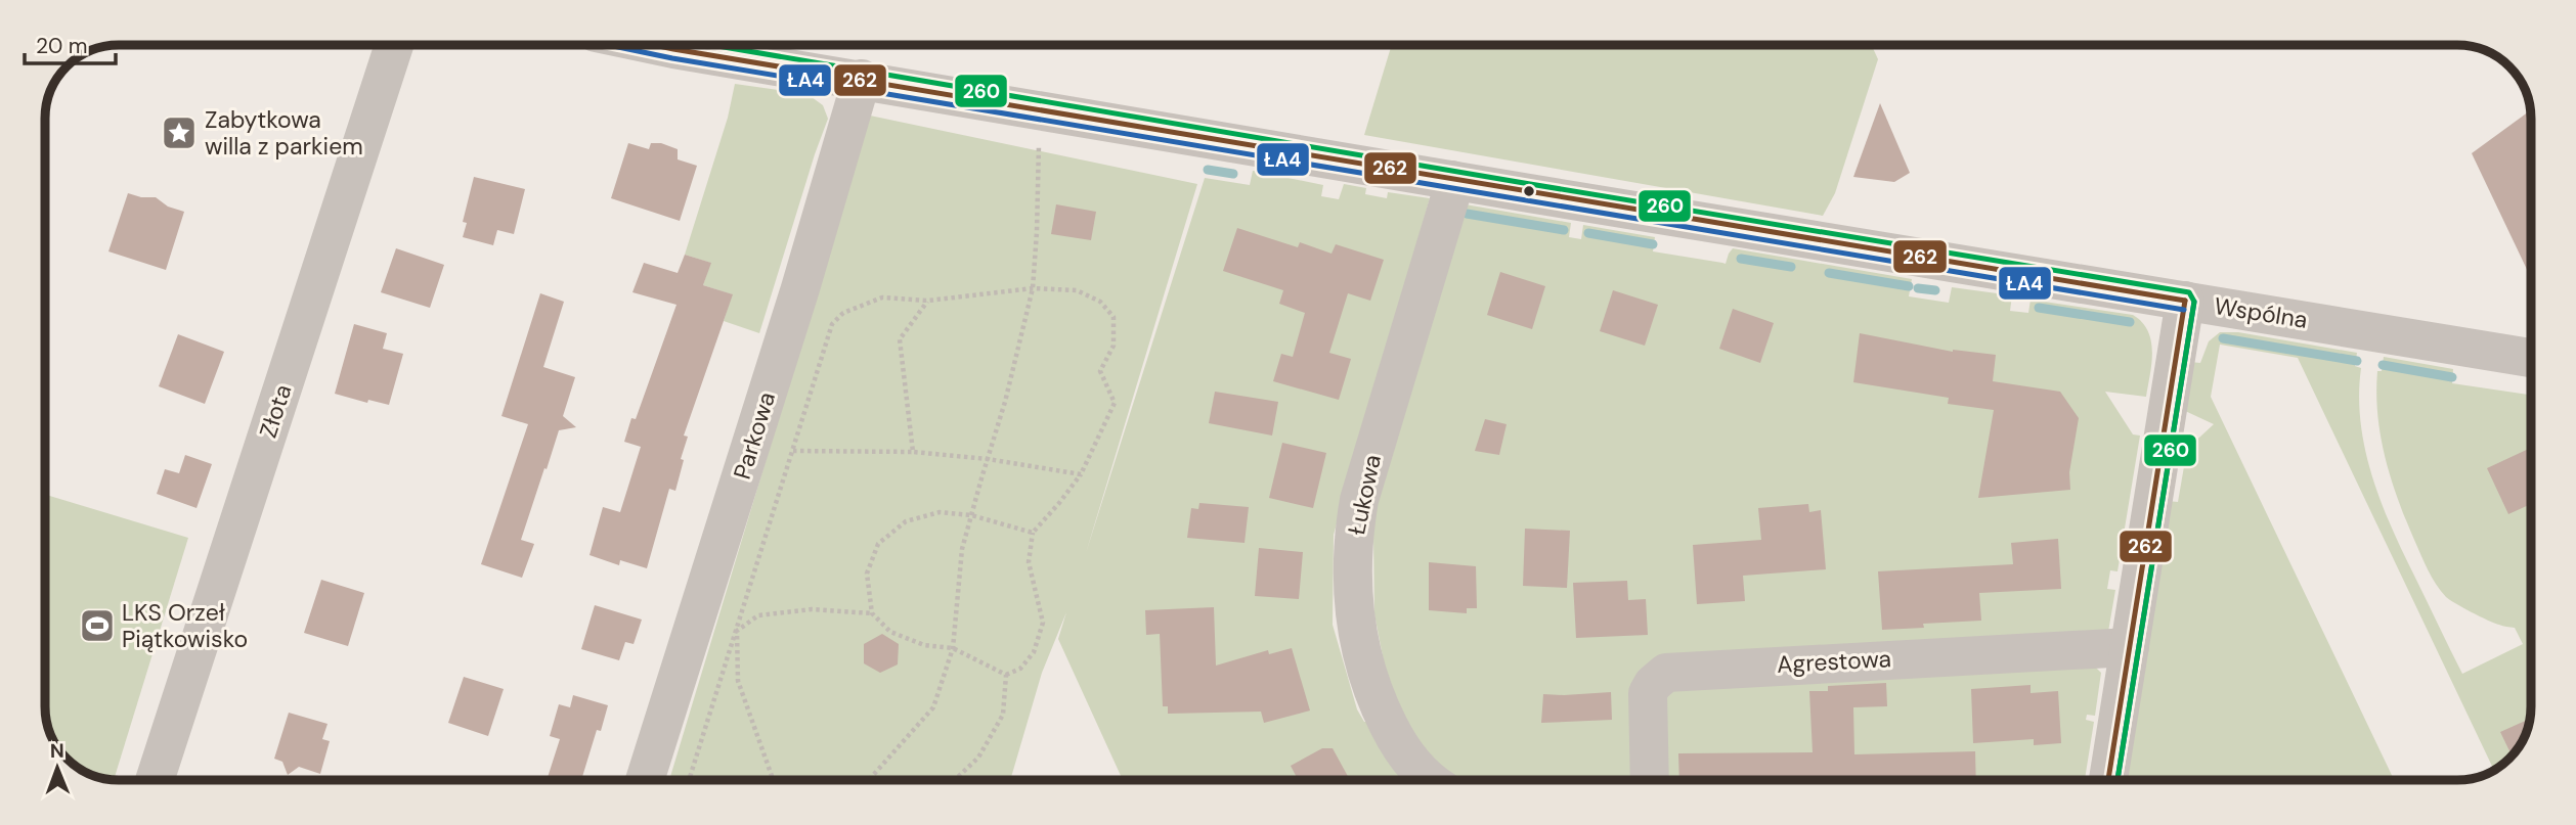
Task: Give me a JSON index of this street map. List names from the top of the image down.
{
  "streets": {
    "street": [
      "Wspólna",
      "Złota",
      "Parkowa",
      "Łukowa",
      "Agrestowa"
    ]
  },
  "crossings": [
    ["Wspólna", "Parkowa"],
    ["Wspólna", "Łukowa"]
  ],
  "places": {
    "place": ["Zabytkowa willa z parkiem"],
    "sports": ["LKS Orzeł Piątkowisko"]
  },
  "lines": ["transit line 262", "transit line ŁA4", "transit line 260"],
  "scale_bar": "20 m",
  "north": "top"
}
